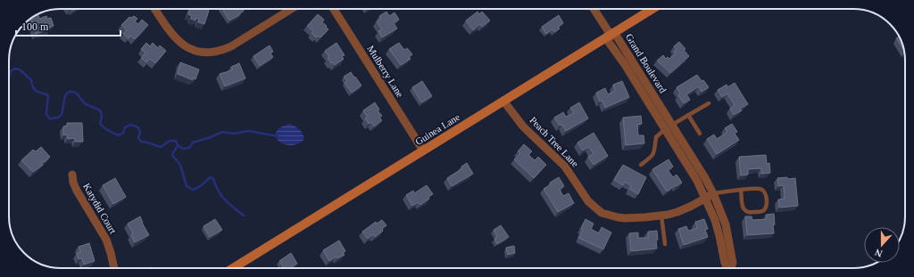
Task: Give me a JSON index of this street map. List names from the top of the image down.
{
  "streets": {
    "street": [
      "Grand Boulevard",
      "Mulberry Lane",
      "Guinea Lane",
      "Peach Tree Lane",
      "Katydid Court"
    ]
  },
  "crossings": [
    ["Grand Boulevard", "Guinea Lane"],
    ["Grand Boulevard", "Peach Tree Lane"],
    ["Mulberry Lane", "Guinea Lane"],
    ["Guinea Lane", "Peach Tree Lane"]
  ],
  "scale_bar": "100 m",
  "north": "bottom"
}
